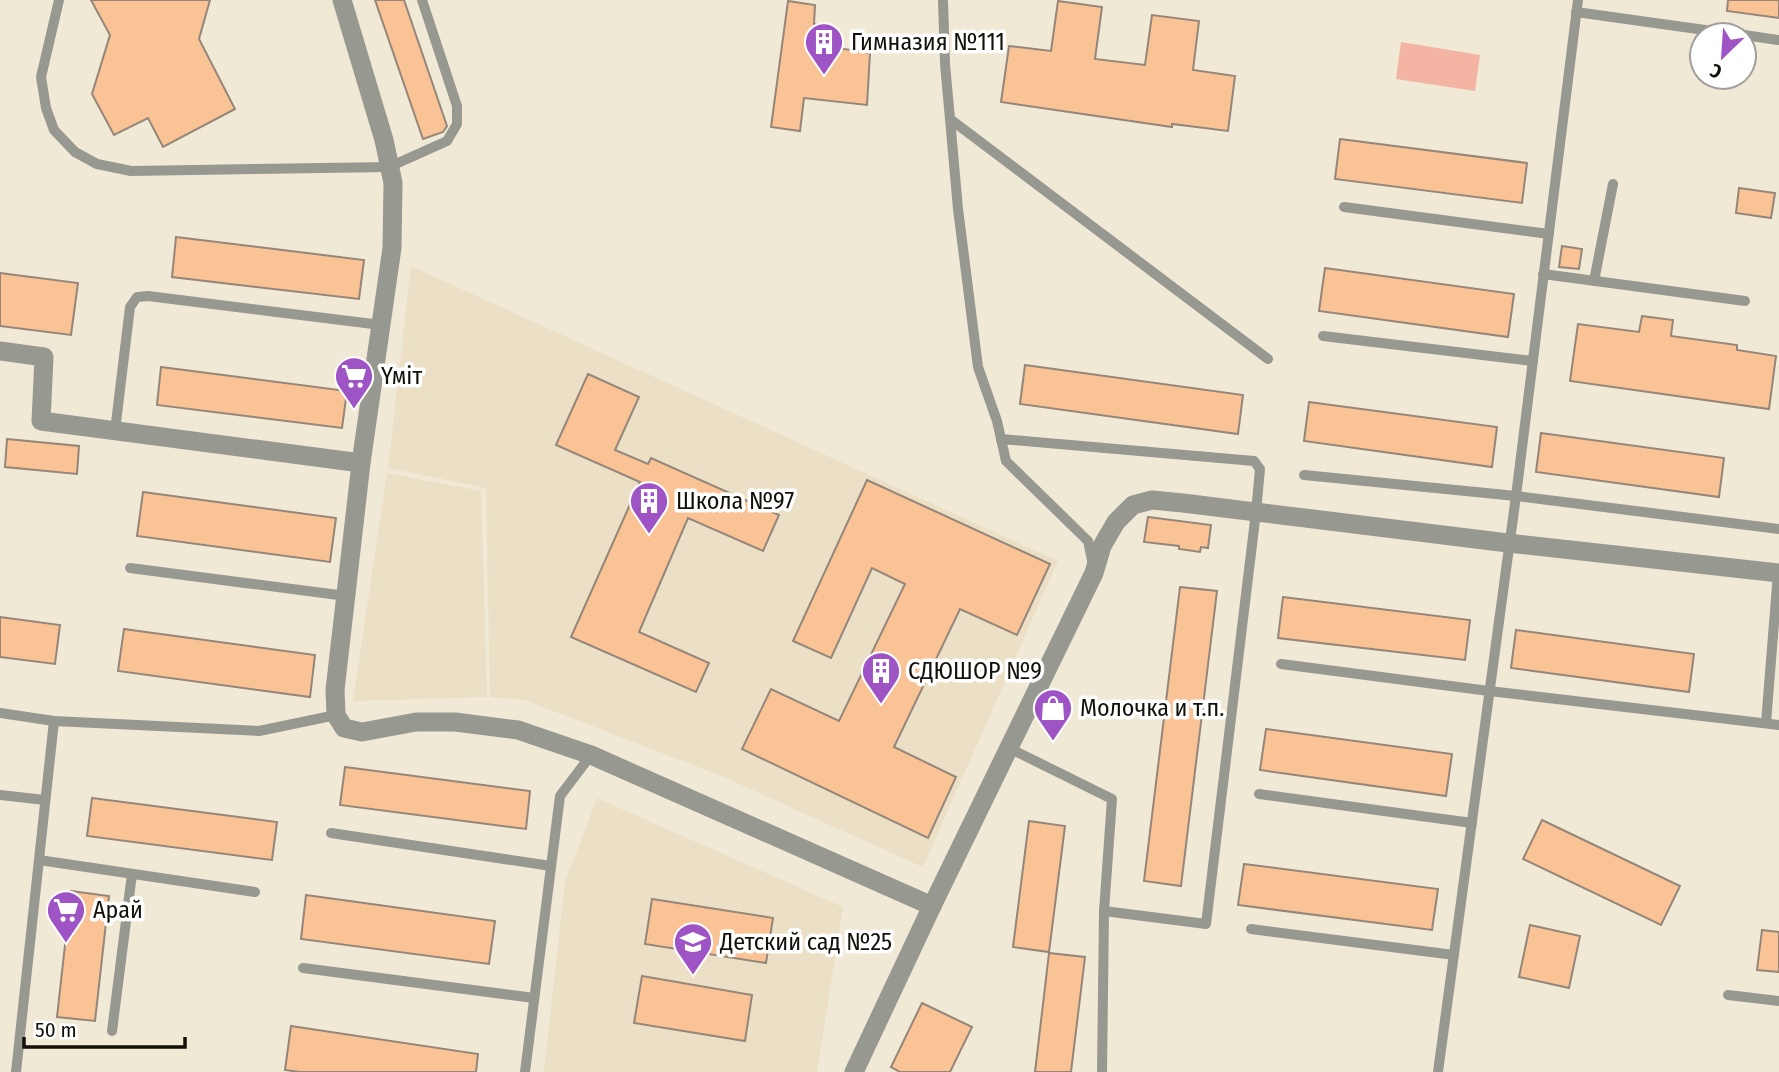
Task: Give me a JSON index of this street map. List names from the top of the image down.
{
  "places": {
    "building": ["Гимназия №111", "Школа №97", "СДЮШОР №9"],
    "supermarket": ["Үміт", "Арай"],
    "shop": ["Молочка и т.п."],
    "school or university": ["Детский сад №25"]
  },
  "scale_bar": "50 m",
  "north": "bottom left"
}
